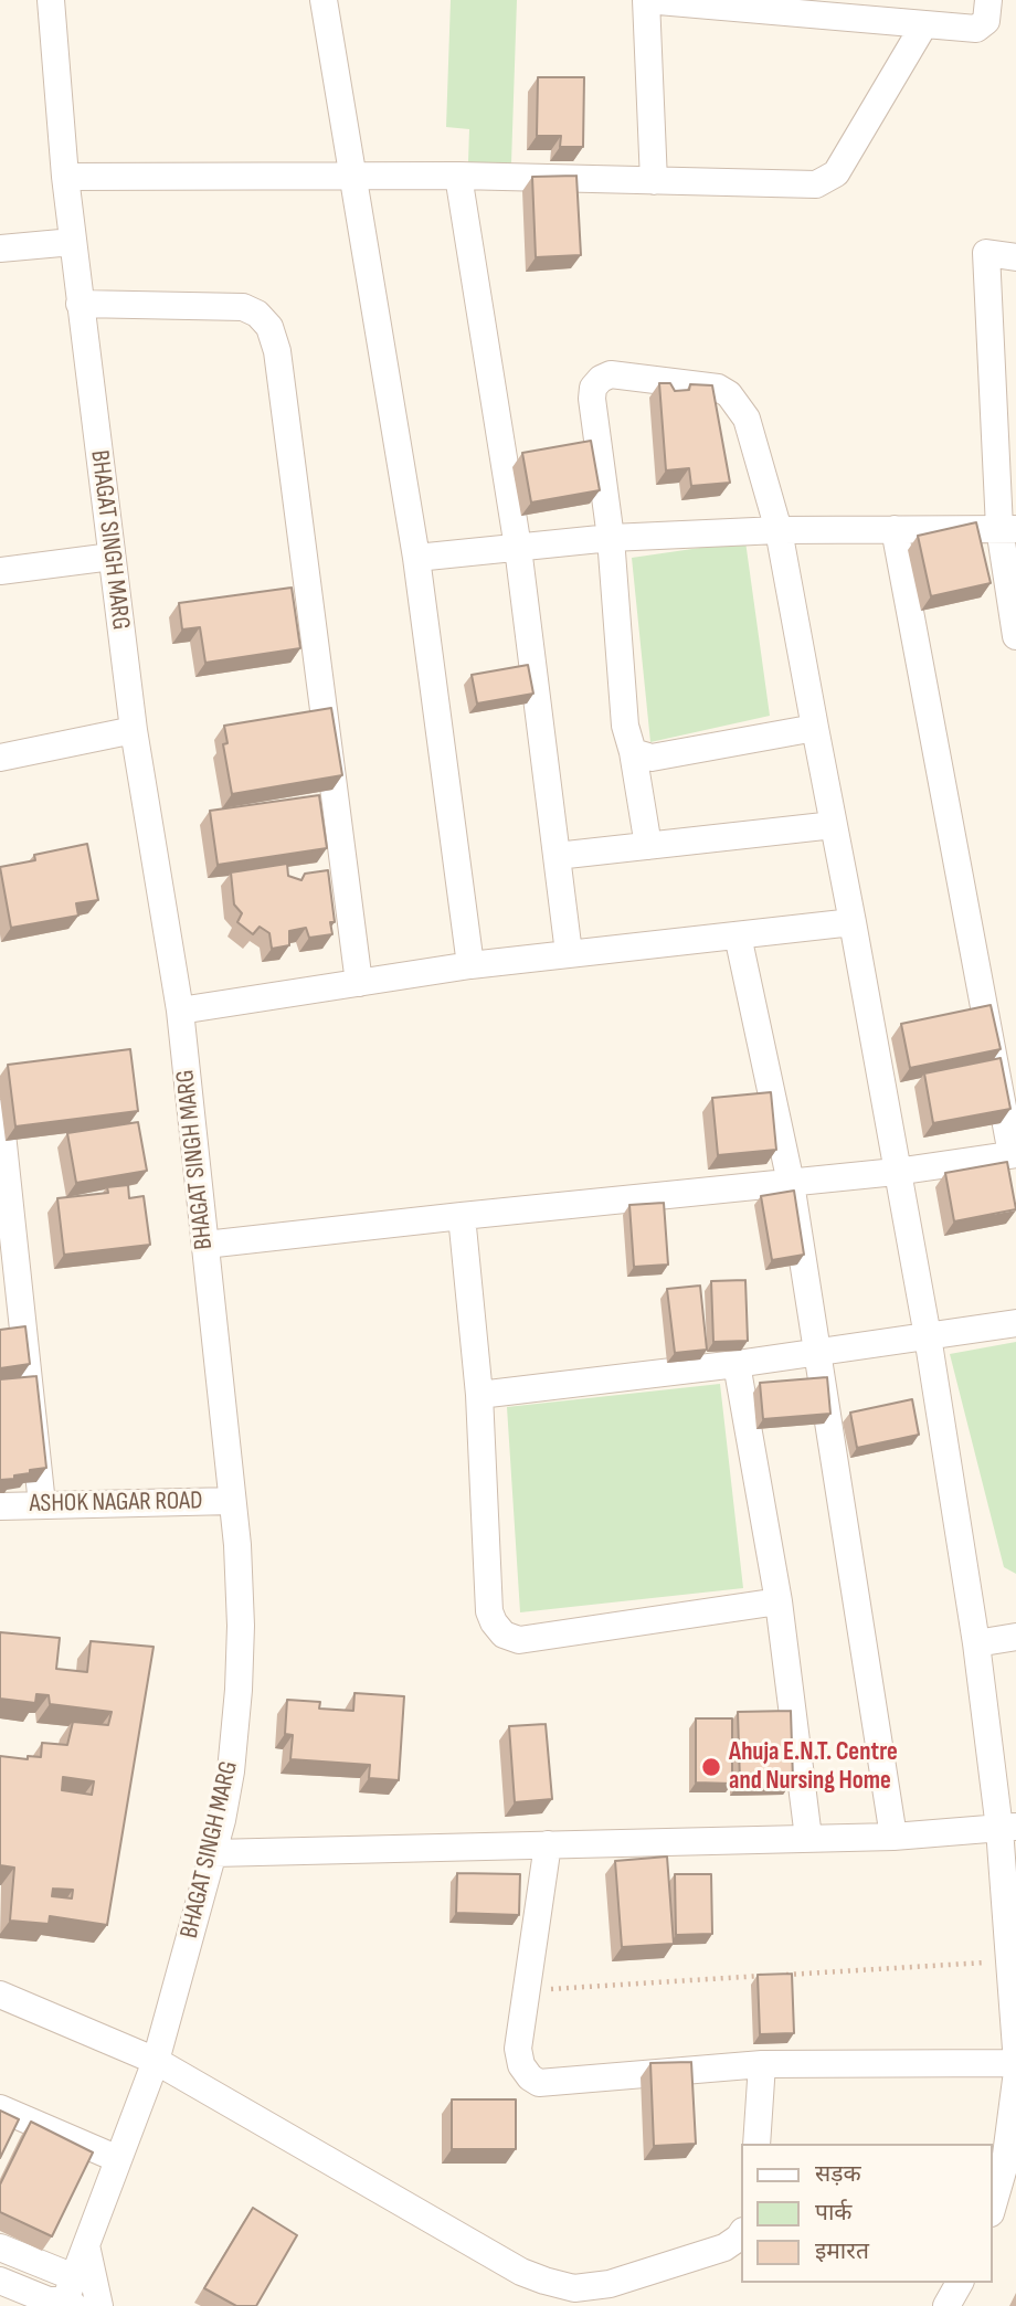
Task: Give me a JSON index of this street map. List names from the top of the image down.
{
  "streets": {
    "street": ["BHAGAT SINGH MARG", "ASHOK NAGAR ROAD"]
  },
  "crossings": [
    ["BHAGAT SINGH MARG", "ASHOK NAGAR ROAD"]
  ],
  "places": ["Ahuja E.N.T. Centre and Nursing Home"],
  "legend": ["सड़क", "पार्क", "इमारत"]
}
